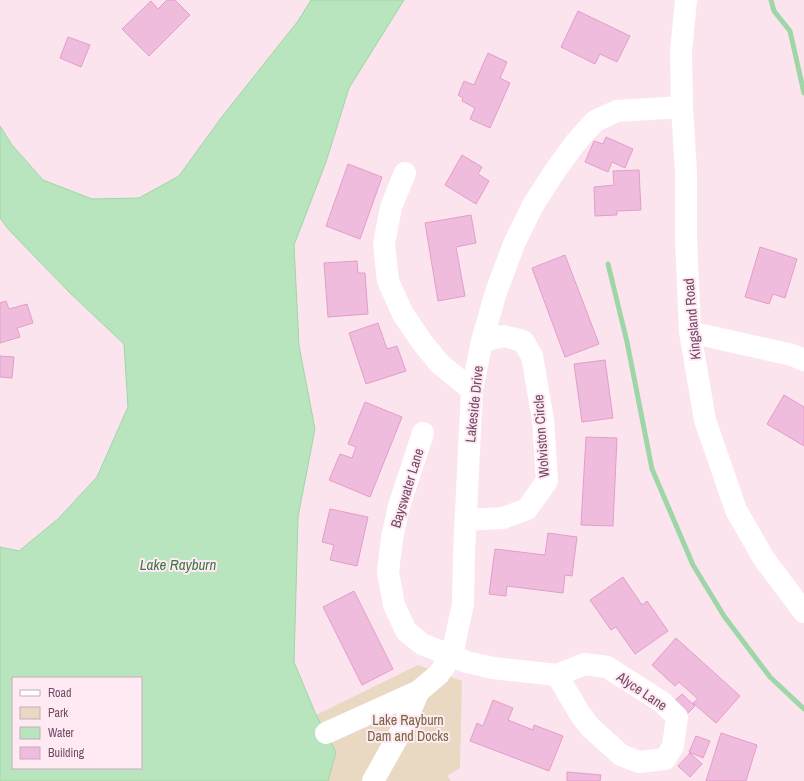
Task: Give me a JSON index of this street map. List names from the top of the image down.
{
  "streets": {
    "street": [
      "Kingsland Road",
      "Lakeside Drive",
      "Wolviston Circle",
      "Bayswater Lane",
      "Alyce Lane"
    ]
  },
  "crossings": [
    ["Kingsland Road", "Lakeside Drive"],
    ["Lakeside Drive", "Wolviston Circle"],
    ["Lakeside Drive", "Bayswater Lane"],
    ["Lakeside Drive", "Alyce Lane"],
    ["Bayswater Lane", "Alyce Lane"]
  ],
  "water": ["Lake Rayburn"],
  "parks": ["Lake Rayburn Dam and Docks"],
  "legend": [
    "Road",
    "Park",
    "Water",
    "Building"
  ]
}
